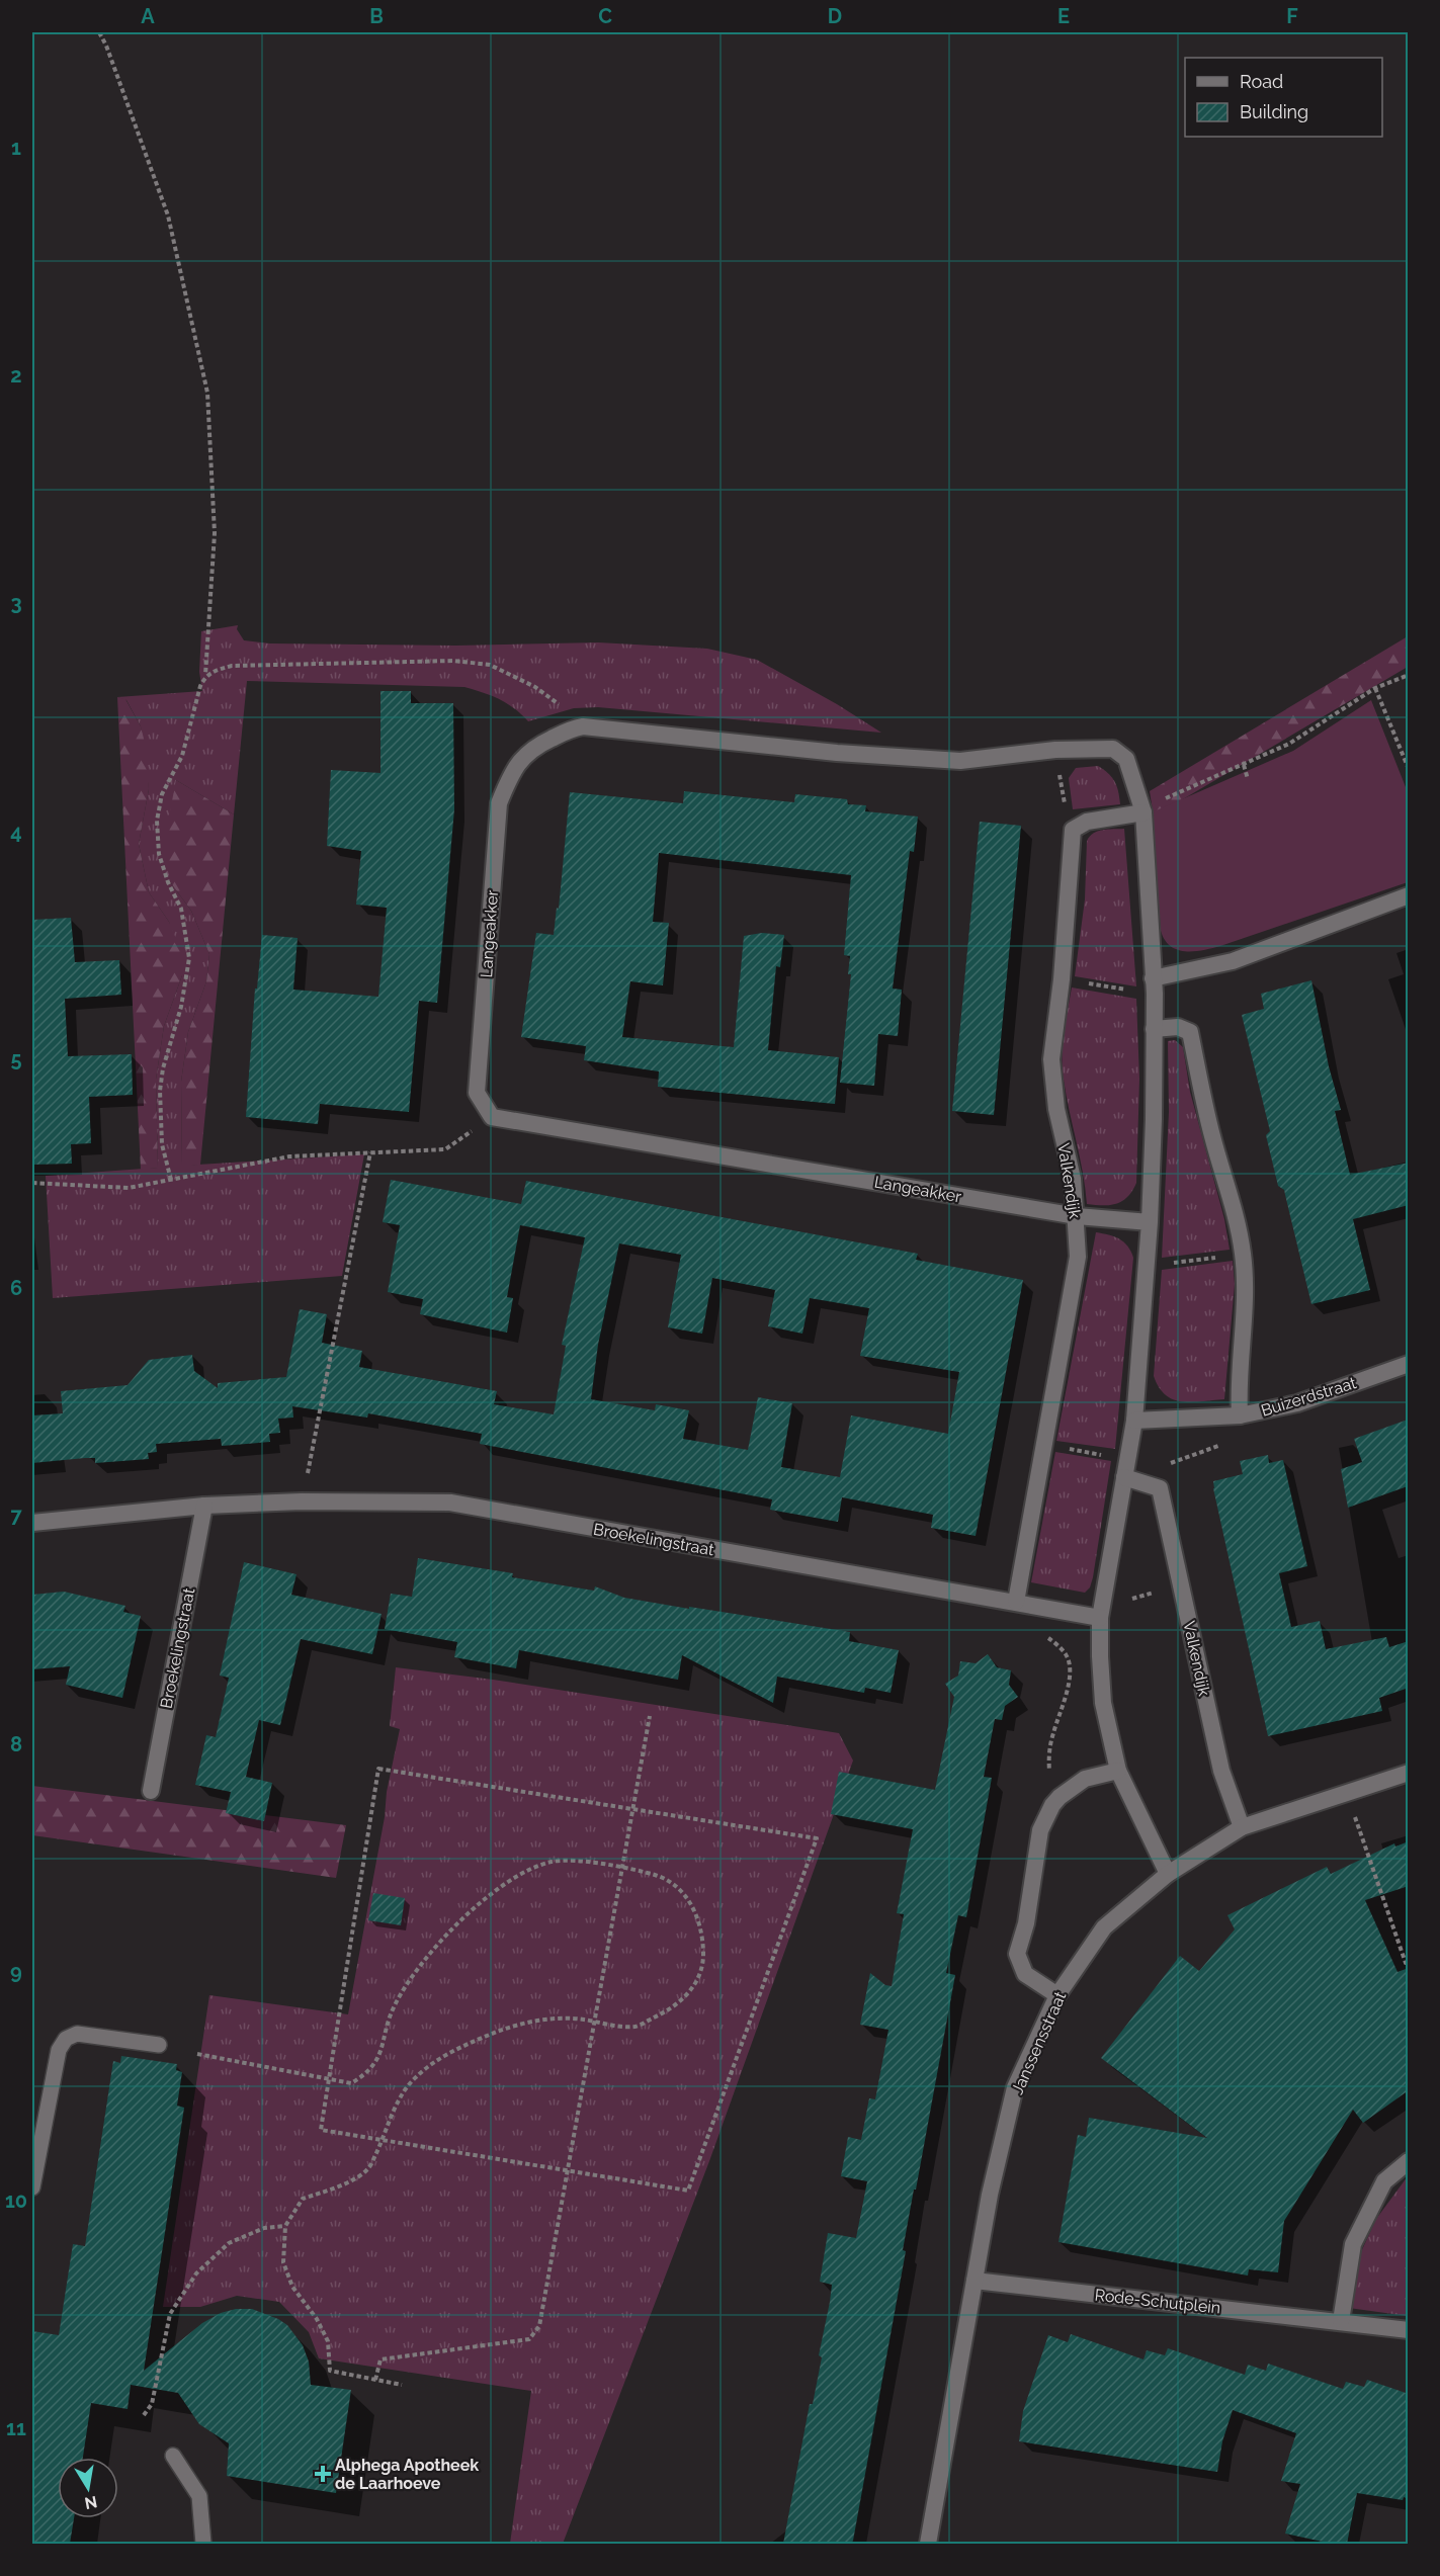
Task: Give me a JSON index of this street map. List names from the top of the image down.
{
  "streets": {
    "street": [
      "Langeakker",
      "Valkendijk",
      "Buizerdstraat",
      "Broekelingstraat",
      "Janssensstraat",
      "Rode-Schutplein"
    ]
  },
  "crossings": [
    ["Langeakker", "Valkendijk"],
    ["Valkendijk", "Broekelingstraat"],
    ["Valkendijk", "Janssensstraat"],
    ["Janssensstraat", "Rode-Schutplein"]
  ],
  "places": {
    "health": ["Alphega Apotheek de Laarhoeve"]
  },
  "legend": ["Road", "Building"],
  "north": "bottom",
  "grid": {
    "columns": [
      "A",
      "B",
      "C",
      "D",
      "E",
      "F"
    ],
    "rows": [
      "1",
      "2",
      "3",
      "4",
      "5",
      "6",
      "7",
      "8",
      "9",
      "10",
      "11"
    ]
  }
}
